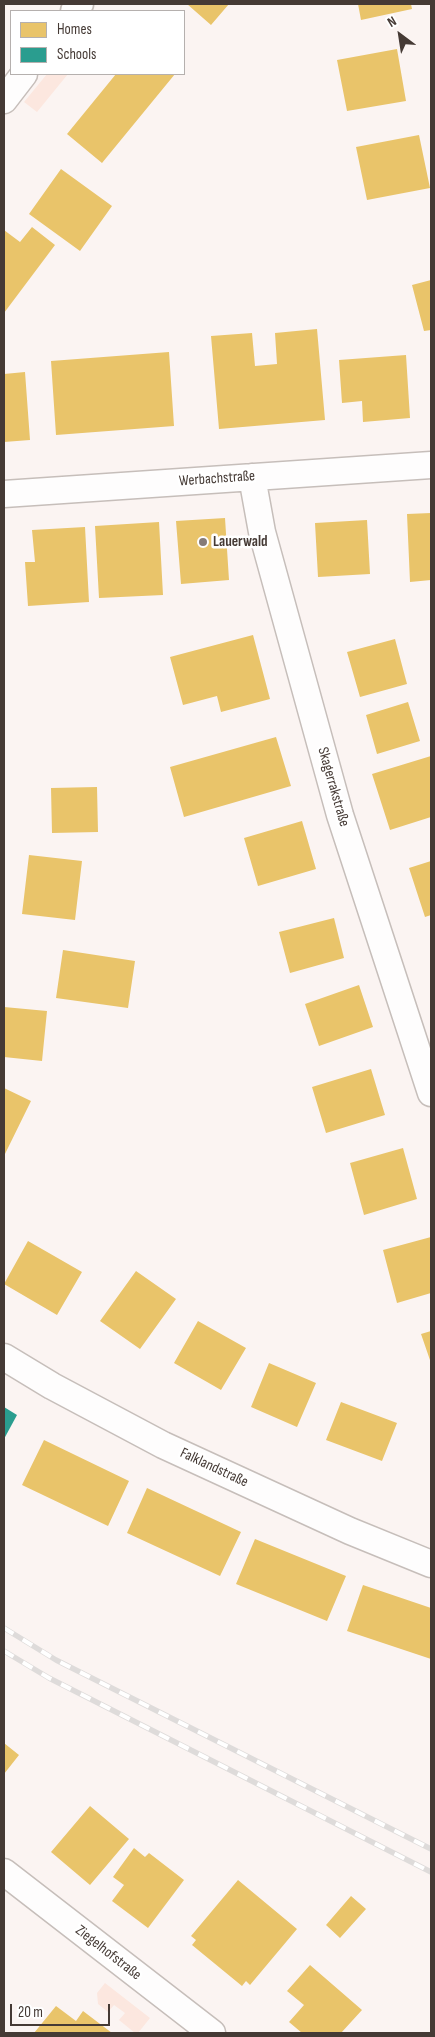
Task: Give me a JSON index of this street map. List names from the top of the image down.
{
  "streets": {
    "street": [
      "Werbachstraße",
      "Skagerrakstraße",
      "Falklandstraße",
      "Ziegelhofstraße"
    ]
  },
  "crossings": [
    ["Werbachstraße", "Skagerrakstraße"]
  ],
  "places": ["Lauerwald"],
  "legend": ["Homes", "Schools"],
  "scale_bar": "20 m",
  "north": "top left"
}
